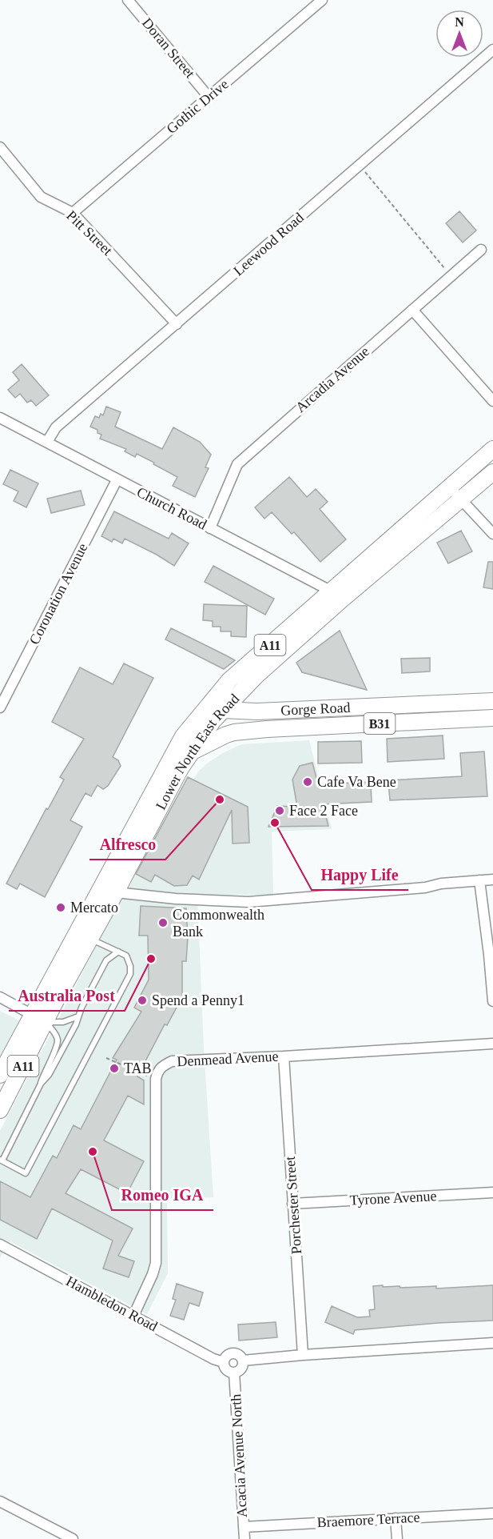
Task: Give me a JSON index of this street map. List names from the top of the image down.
{
  "streets": {
    "main road": [
      "A11",
      "Gorge Road",
      "B31",
      "Lower North East Road"
    ],
    "street": [
      "Doran Street",
      "Gothic Drive",
      "Pitt Street",
      "Leewood Road",
      "Arcadia Avenue",
      "Church Road",
      "Coronation Avenue",
      "Denmead Avenue",
      "Tyrone Avenue",
      "Porchester Street",
      "Hambledon Road",
      "Acacia Avenue North",
      "Braemore Terrace"
    ]
  },
  "crossings": [
    ["Doran Street", "Gothic Drive"],
    ["Gothic Drive", "Pitt Street"],
    ["Pitt Street", "Leewood Road"],
    ["Leewood Road", "Church Road"],
    ["Arcadia Avenue", "Church Road"],
    ["Church Road", "Coronation Avenue"],
    ["Church Road", "Lower North East Road"],
    ["Gorge Road", "Lower North East Road"],
    ["Denmead Avenue", "Porchester Street"],
    ["Tyrone Avenue", "Porchester Street"],
    ["Hambledon Road", "Acacia Avenue North"],
    ["Acacia Avenue North", "Braemore Terrace"]
  ],
  "places": [
    "Cafe Va Bene",
    "Alfresco",
    "Face 2 Face",
    "Happy Life",
    "Mercato",
    "Commonwealth Bank",
    "Australia Post",
    "Spend a Penny1",
    "TAB",
    "Romeo IGA"
  ],
  "north": "top"
}
